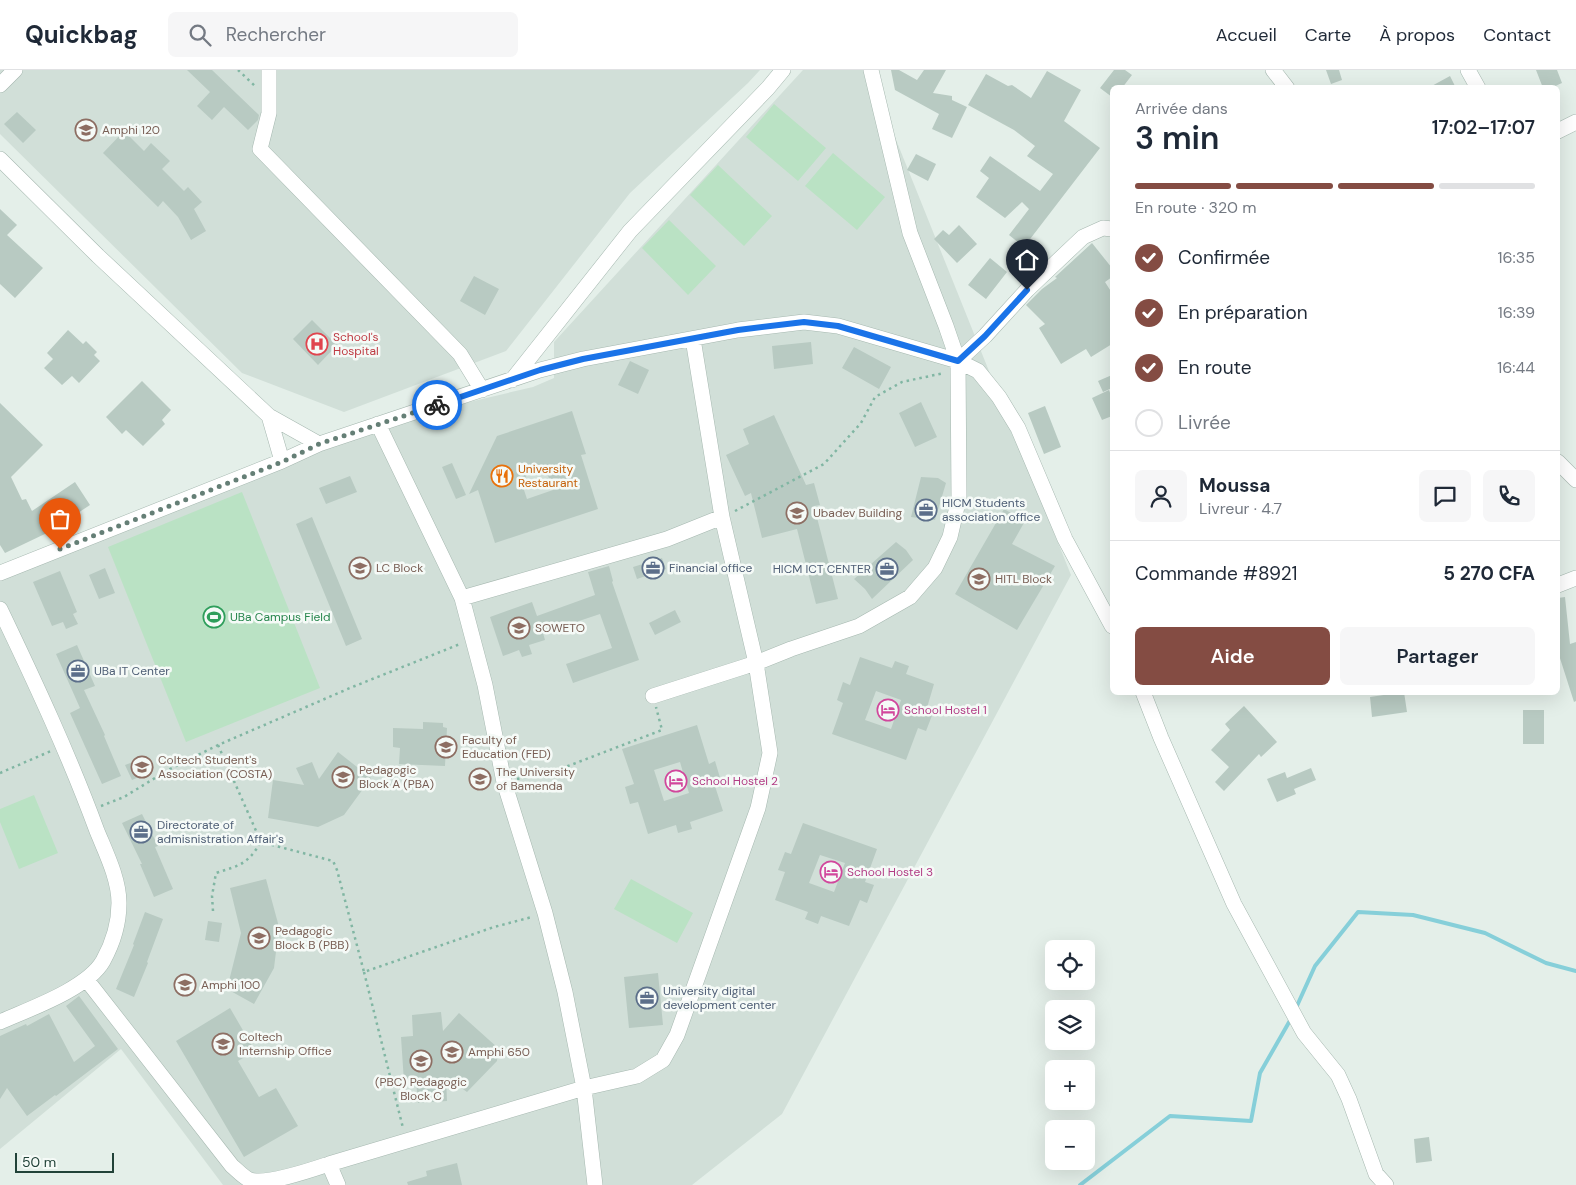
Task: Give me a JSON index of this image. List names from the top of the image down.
{
  "places": {
    "school or university": [
      "Amphi 120",
      "Ubadev Building",
      "LC Block",
      "HITL Block",
      "SOWETO",
      "Faculty of Education (FED)",
      "Coltech Student's Association (COSTA)",
      "Pedagogic Block A (PBA)",
      "The University of Bamenda",
      "Pedagogic Block B (PBB)",
      "Amphi 100",
      "Coltech Internship Office",
      "Amphi 650",
      "(PBC) Pedagogic Block C"
    ],
    "hospital": ["School's Hospital"],
    "restaurant": ["University Restaurant"],
    "office": [
      "HICM Students association office",
      "Financial office",
      "HICM ICT CENTER",
      "UBa IT Center",
      "Directorate of admisnistration Affair's",
      "University digital development center"
    ],
    "sports": ["UBa Campus Field"],
    "hotel": ["School Hostel 1", "School Hostel 2", "School Hostel 3"]
  },
  "scale_bar": "50 m",
  "page": {
    "header": "Quickbag",
    "search": "Rechercher",
    "nav": [
      "Accueil",
      "Carte",
      "À propos",
      "Contact"
    ],
    "heading": ["3 min", "Arrivée dans", "17:02–17:07"],
    "panel": [
      "Moussa",
      "Livreur · 4.7",
      "Commande #8921",
      "5 270 CFA"
    ],
    "bar": "En route · 320 m",
    "list": [
      ["Confirmée", "16:35"],
      ["En préparation", "16:39"],
      ["En route", "16:44"],
      "Livrée"
    ],
    "buttons": ["Aide", "Partager"],
    "map_buttons": ["+", "−"],
    "scale": "50 m"
  }
}
